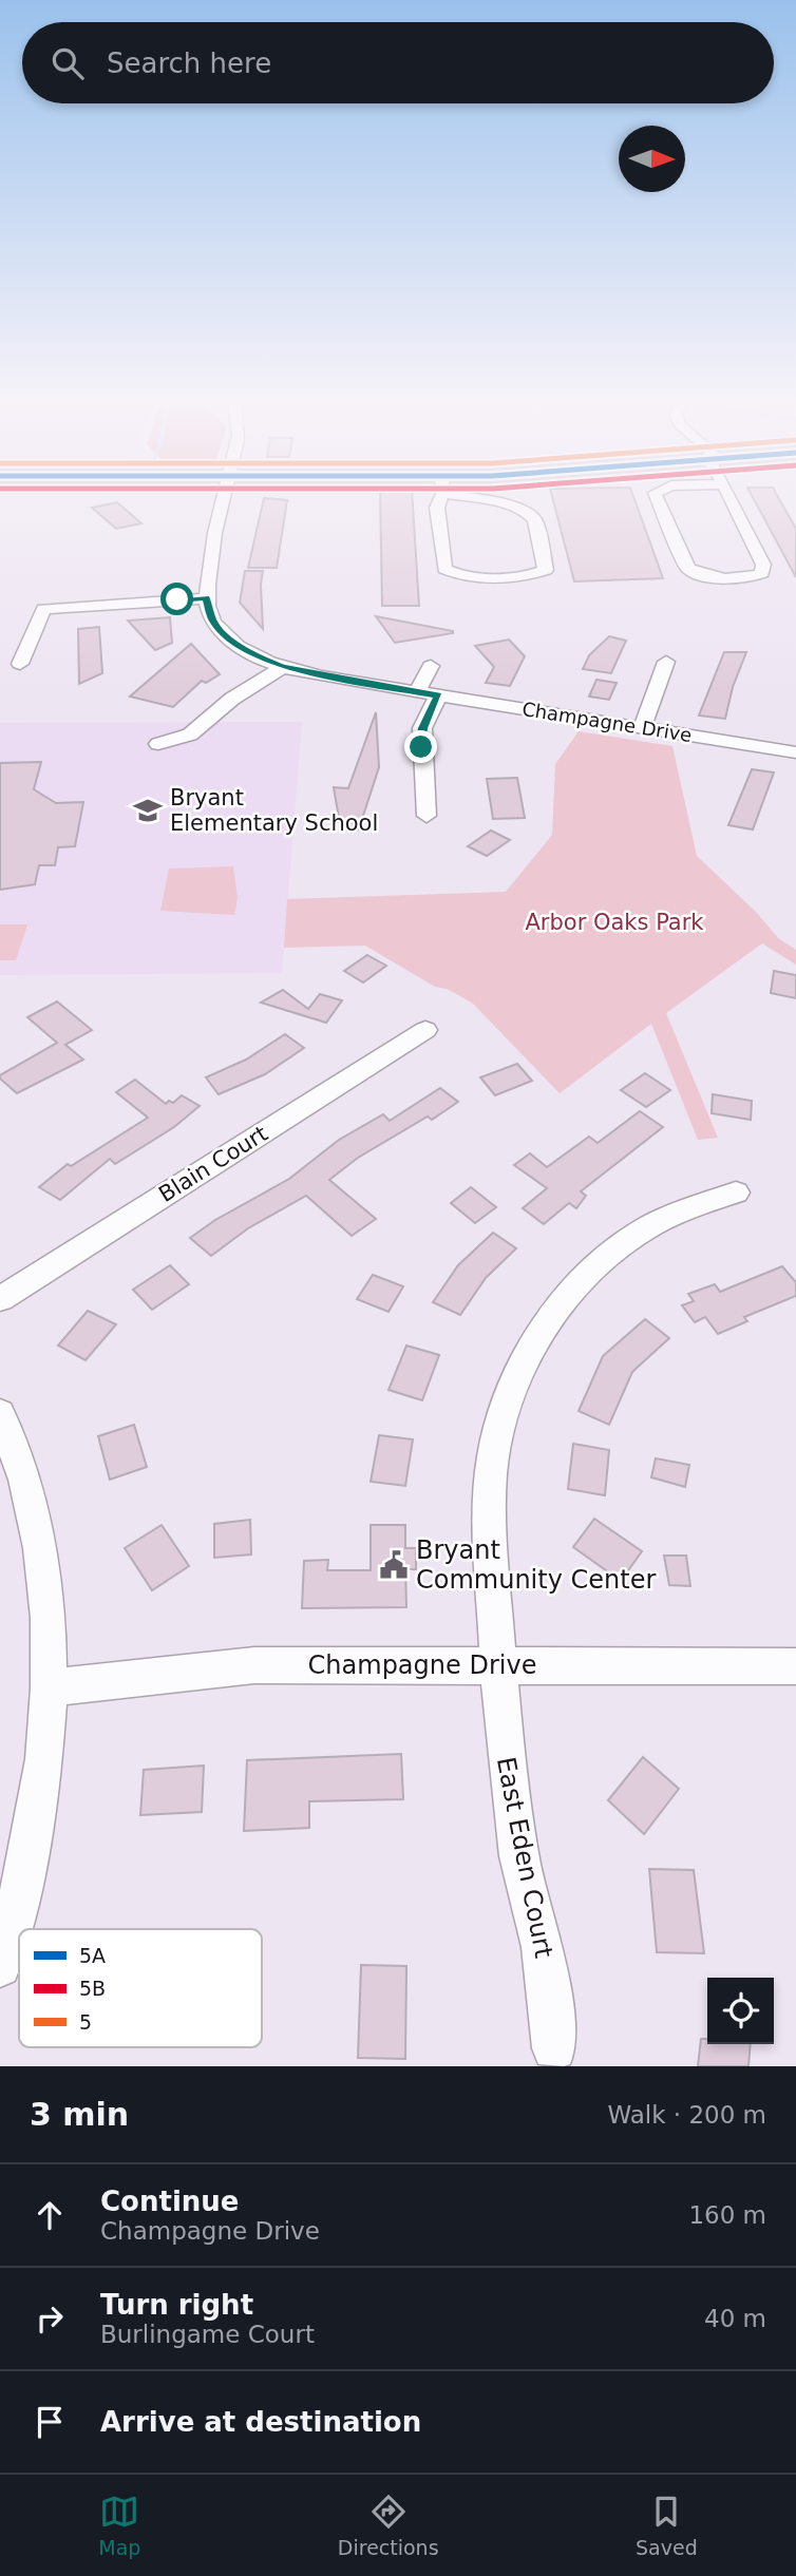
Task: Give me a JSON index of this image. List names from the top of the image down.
{
  "streets": {
    "street": ["Champagne Drive", "Blain Court", "East Eden Court"]
  },
  "crossings": [
    ["Champagne Drive", "East Eden Court"]
  ],
  "parks": ["Arbor Oaks Park"],
  "places": {
    "school or university": ["Bryant Elementary School"],
    "public building": ["Bryant Community Center"]
  },
  "legend": ["5A", "5B", "5"],
  "north": "right",
  "page": {
    "search": "Search here",
    "heading": ["3 min", "Walk · 200 m"],
    "list": [
      ["Continue", "Champagne Drive", "160 m"],
      ["Turn right", "Burlingame Court", "40 m"],
      "Arrive at destination"
    ],
    "nav": ["Map", "Directions", "Saved"]
  }
}
